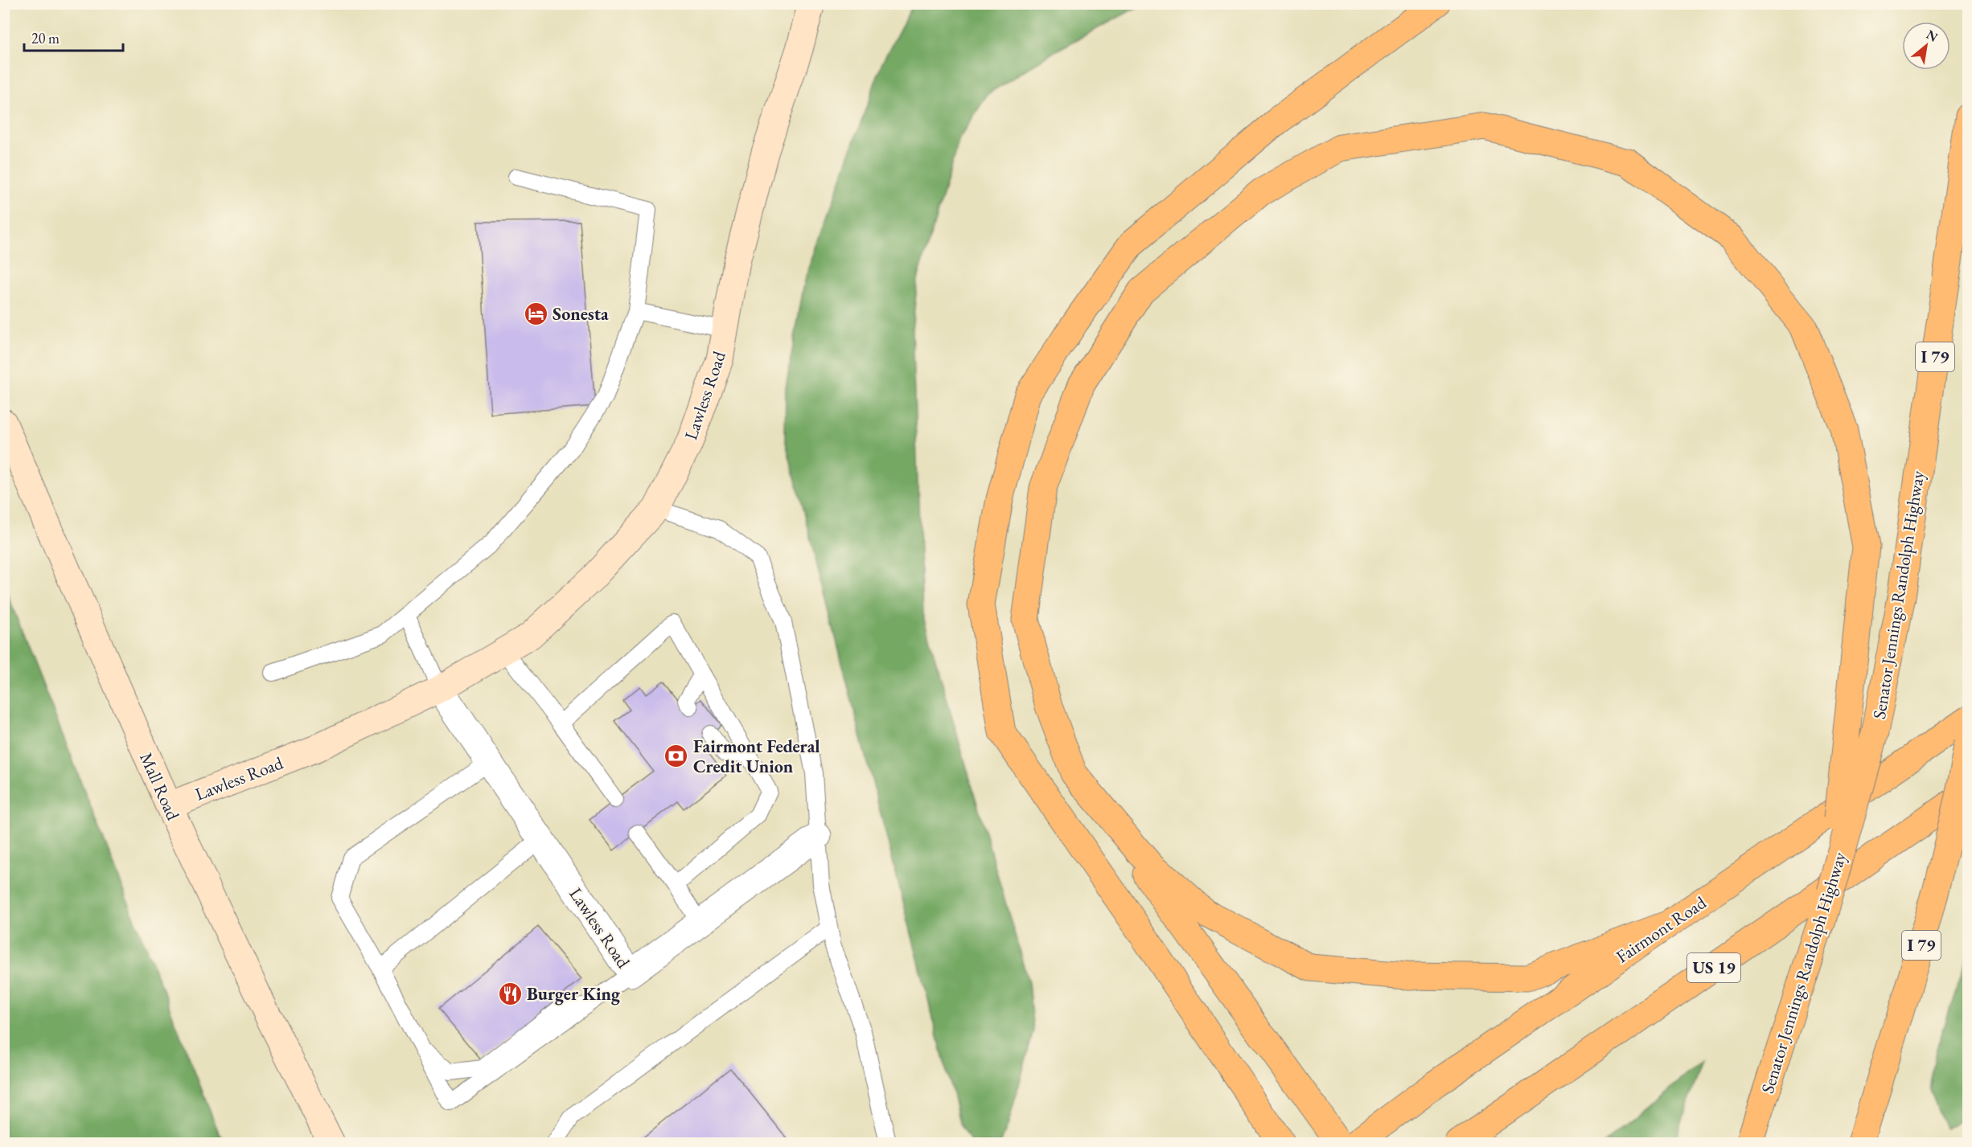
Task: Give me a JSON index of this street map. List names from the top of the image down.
{
  "streets": {
    "main road": [
      "I 79",
      "Senator Jennings Randolph Highway",
      "Fairmont Road",
      "US 19"
    ],
    "street": ["Lawless Road", "Mall Road"]
  },
  "crossings": [
    ["Lawless Road", "Mall Road"]
  ],
  "places": {
    "hotel": ["Sonesta"],
    "bank": ["Fairmont Federal Credit Union"],
    "restaurant": ["Burger King"]
  },
  "scale_bar": "20 m",
  "north": "top right"
}
